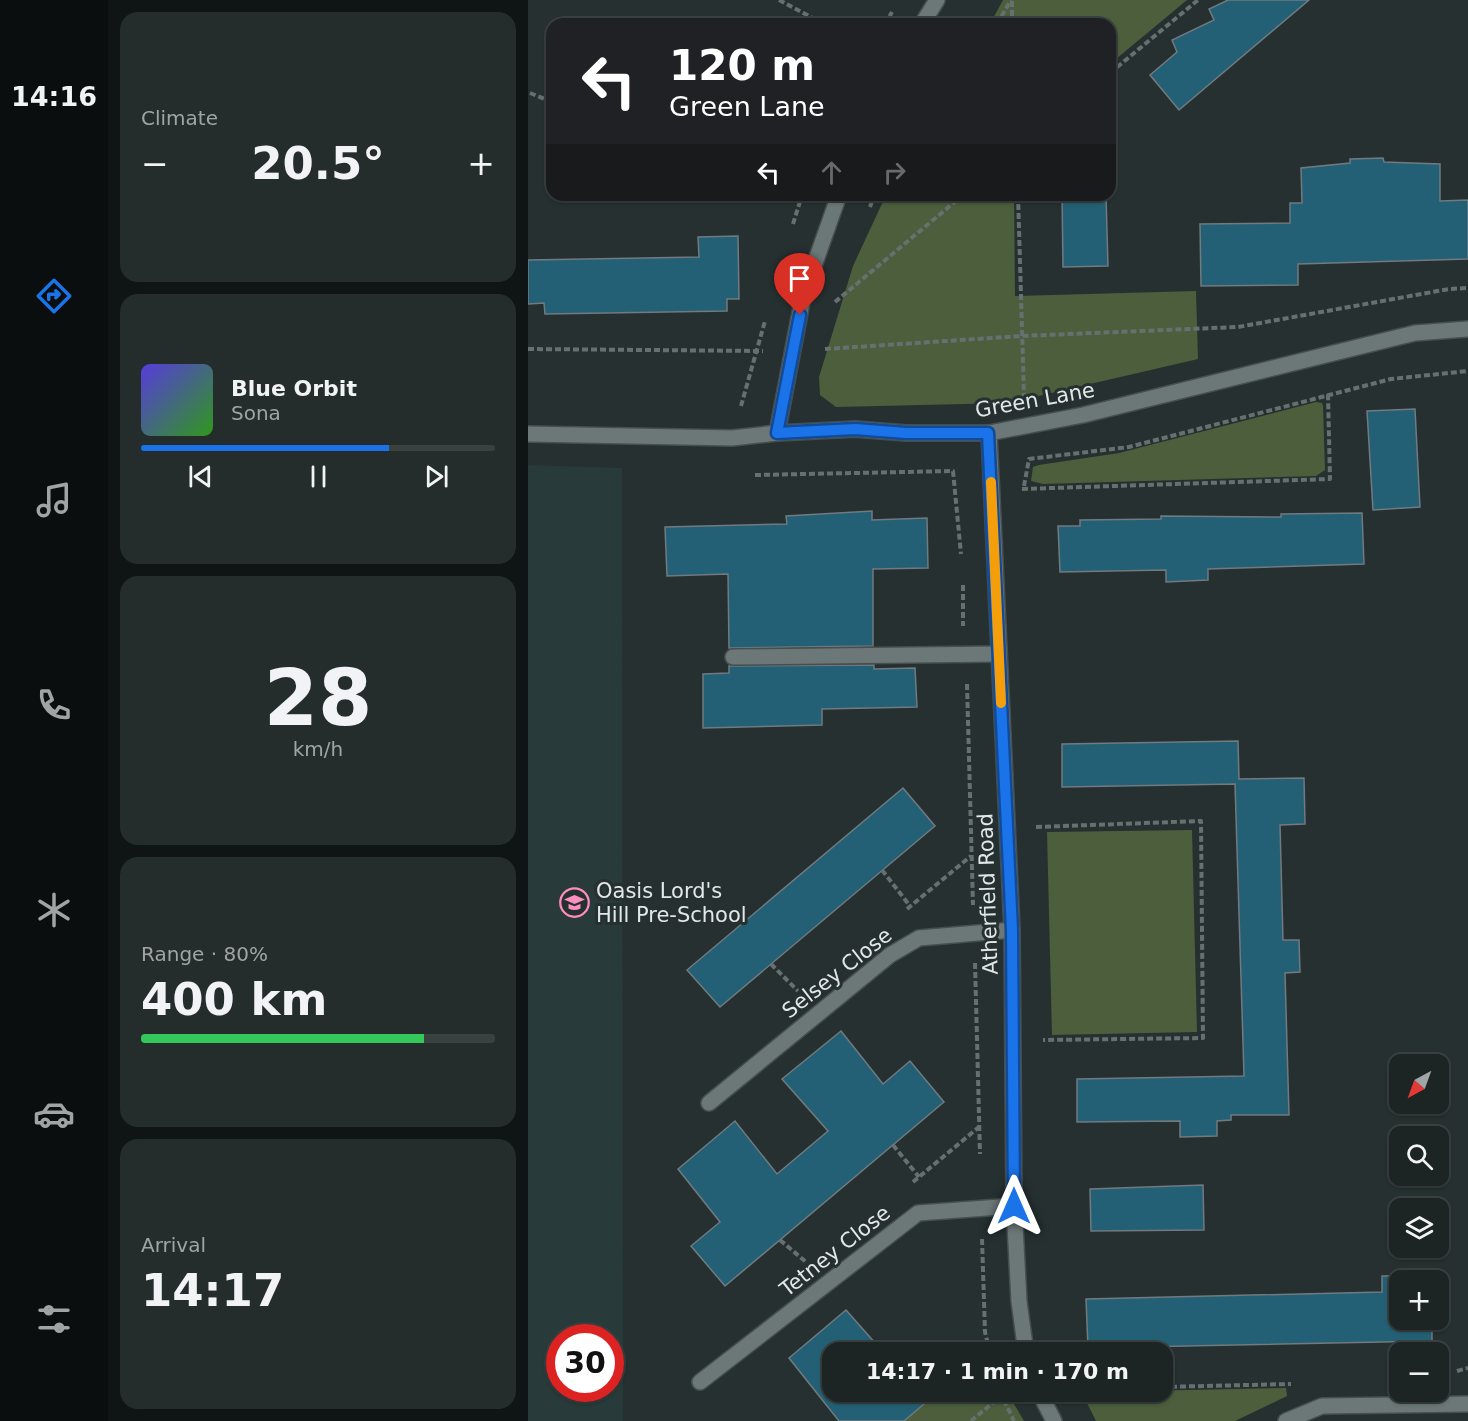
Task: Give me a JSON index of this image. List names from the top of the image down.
{
  "streets": {
    "street": [
      "Green Lane",
      "Atherfield Road",
      "Selsey Close",
      "Tetney Close"
    ]
  },
  "crossings": [
    ["Green Lane", "Atherfield Road"],
    ["Atherfield Road", "Selsey Close"],
    ["Atherfield Road", "Tetney Close"]
  ],
  "places": {
    "school or university": ["Oasis Lord's Hill Pre-School"]
  },
  "north": "bottom left",
  "page": {
    "tabs": "14:16",
    "tile": [
      "Climate",
      ["28", "km/h"],
      ["Range · 80%", "400 km"],
      ["Arrival", "14:17"]
    ],
    "turn": ["120 m", "Green Lane"],
    "heat": ["−", "20.5°", "+"],
    "song": ["Blue Orbit", "Sona"],
    "map_buttons": ["+", "−"],
    "limit": "30",
    "trip": "14:17 · 1 min · 170 m"
  }
}
